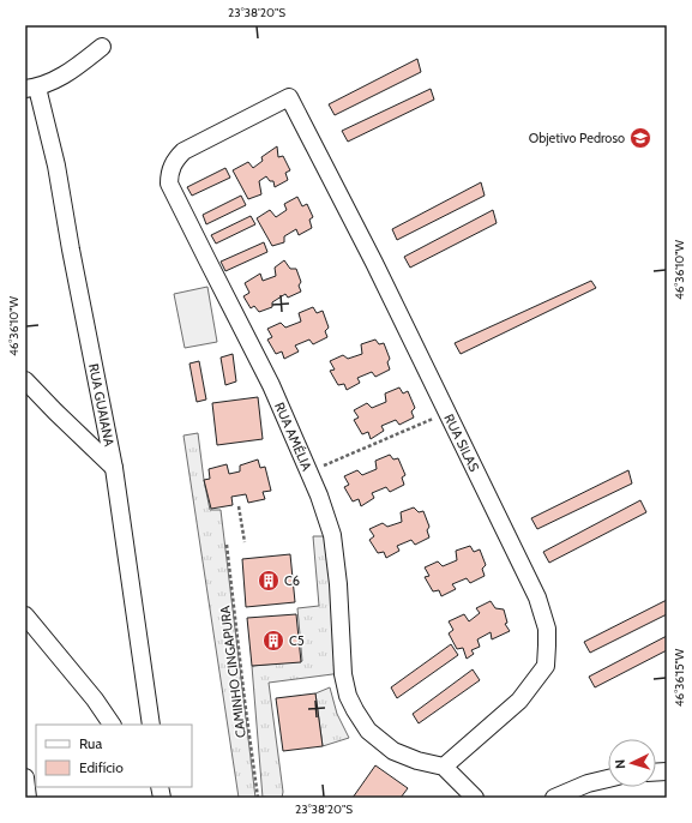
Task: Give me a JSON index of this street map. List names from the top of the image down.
{
  "streets": {
    "street": ["RUA GUAIANA", "RUA AMÉLIA", "RUA SILAS"],
    "path": ["CAMINHO CINGAPURA"]
  },
  "crossings": [
    ["RUA AMÉLIA", "RUA SILAS"]
  ],
  "places": {
    "school or university": ["Objetivo Pedroso"],
    "building": ["C6", "C5"]
  },
  "legend": ["Rua", "Edifício"],
  "north": "left",
  "coordinates": ["23°38'20\"S", "46°36'10\"W", "46°36'15\"W"]
}
